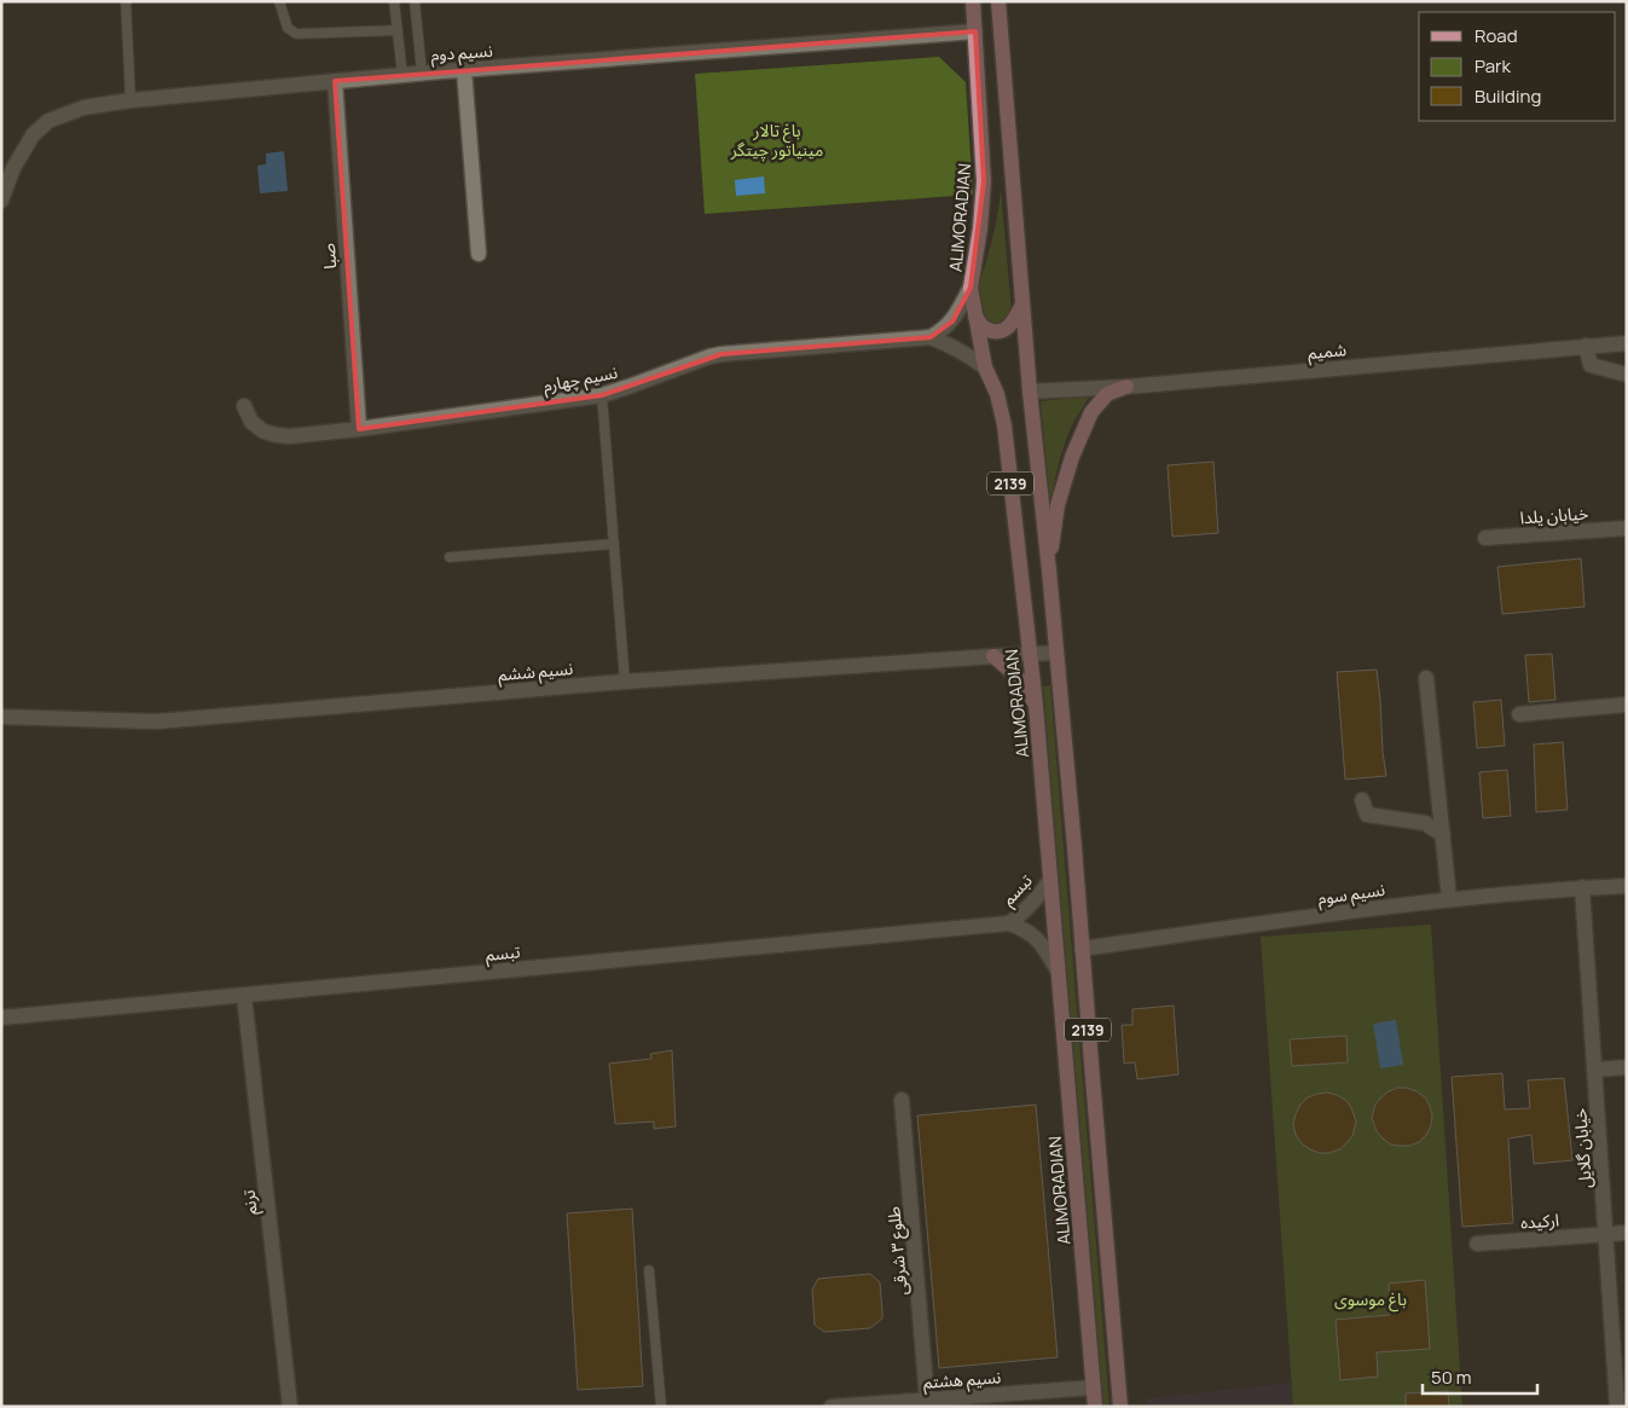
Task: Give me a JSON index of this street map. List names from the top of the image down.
{
  "streets": {
    "main road": ["ALIMORADIAN", "2139"],
    "street": [
      "نسیم دوم",
      "صبا",
      "شمیم",
      "نسیم چهارم",
      "خیابان یلدا",
      "نسیم ششم",
      "تبسم",
      "نسیم سوم",
      "خیابان گلایل",
      "ترنم",
      "ارکیده",
      "طلوع ۳ شرقی",
      "نسیم هشتم"
    ]
  },
  "crossings": [
    ["نسیم دوم", "ALIMORADIAN"],
    ["نسیم دوم", "صبا"],
    ["ALIMORADIAN", "نسیم چهارم"],
    ["ALIMORADIAN", "نسیم ششم"],
    ["ALIMORADIAN", "تبسم"],
    ["ALIMORADIAN", "نسیم هشتم"],
    ["صبا", "نسیم چهارم"],
    ["شمیم", "2139"],
    ["2139", "نسیم ششم"],
    ["2139", "نسیم سوم"],
    ["تبسم", "ترنم"],
    ["نسیم سوم", "خیابان گلایل"],
    ["خیابان گلایل", "ارکیده"],
    ["طلوع ۳ شرقی", "نسیم هشتم"]
  ],
  "parks": ["باغ تالار مینیاتور چیتگر", "باغ موسوی"],
  "legend": ["Road", "Park", "Building"],
  "scale_bar": "50 m"
}
